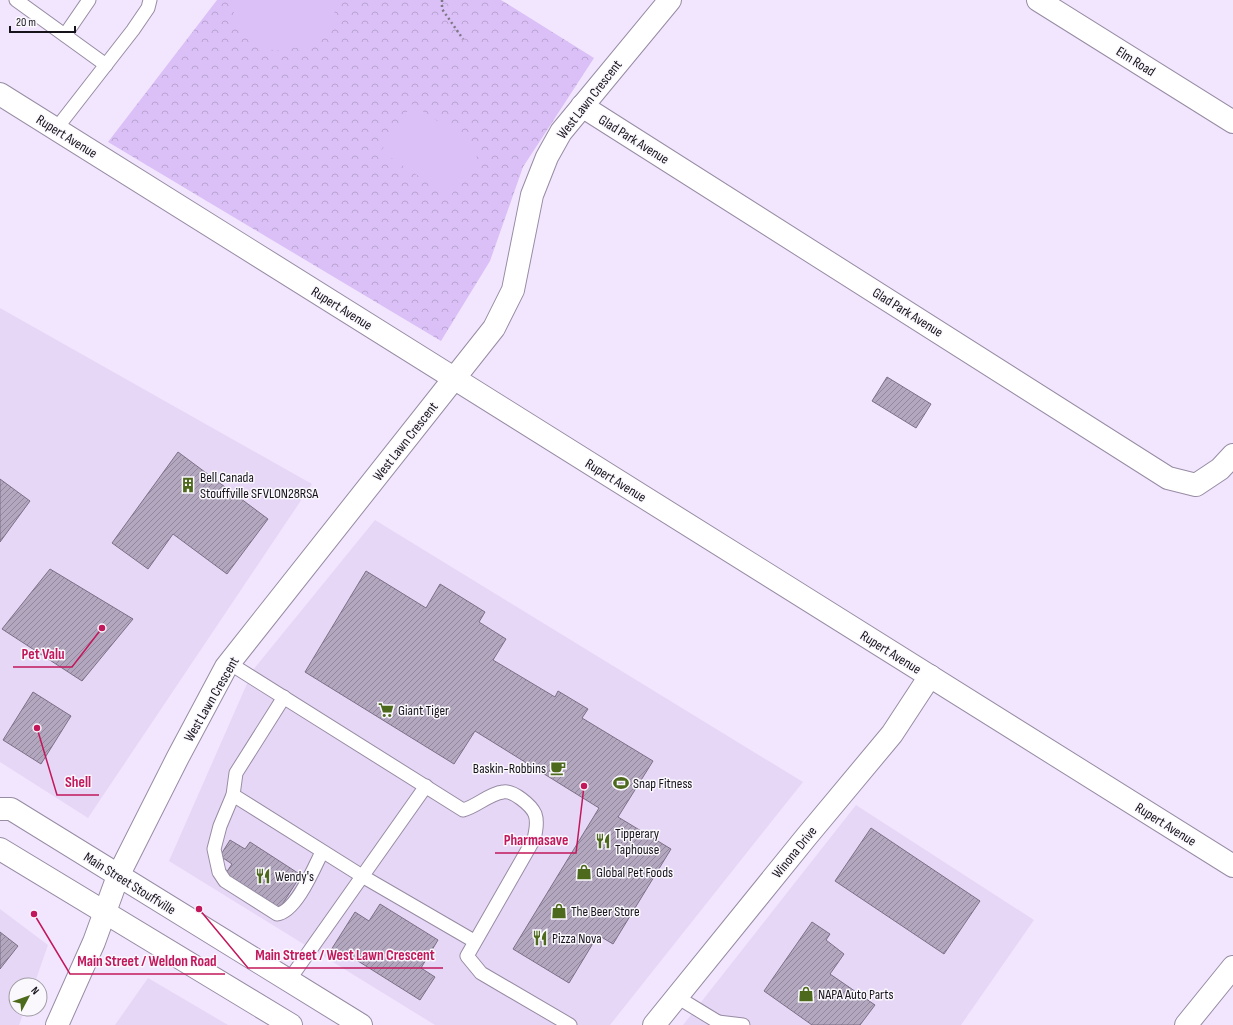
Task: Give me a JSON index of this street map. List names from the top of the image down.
{
  "streets": {
    "street": [
      "Elm Road",
      "West Lawn Crescent",
      "Rupert Avenue",
      "Glad Park Avenue",
      "Winona Drive",
      "Main Street Stouffville"
    ]
  },
  "crossings": [
    ["West Lawn Crescent", "Rupert Avenue"],
    ["West Lawn Crescent", "Glad Park Avenue"],
    ["West Lawn Crescent", "Main Street Stouffville"],
    ["Rupert Avenue", "Winona Drive"]
  ],
  "places": {
    "building": ["Bell Canada Stouffville SFVLON28RSA"],
    "other": [
      "Pet Valu",
      "Shell",
      "Pharmasave",
      "Main Street / West Lawn Crescent",
      "Main Street / Weldon Road"
    ],
    "supermarket": ["Giant Tiger"],
    "cafe": ["Baskin-Robbins"],
    "sports": ["Snap Fitness"],
    "restaurant": ["Tipperary Taphouse", "Wendy's", "Pizza Nova"],
    "shop": ["Global Pet Foods", "The Beer Store", "NAPA Auto Parts"]
  },
  "scale_bar": "20 m",
  "north": "top right"
}
